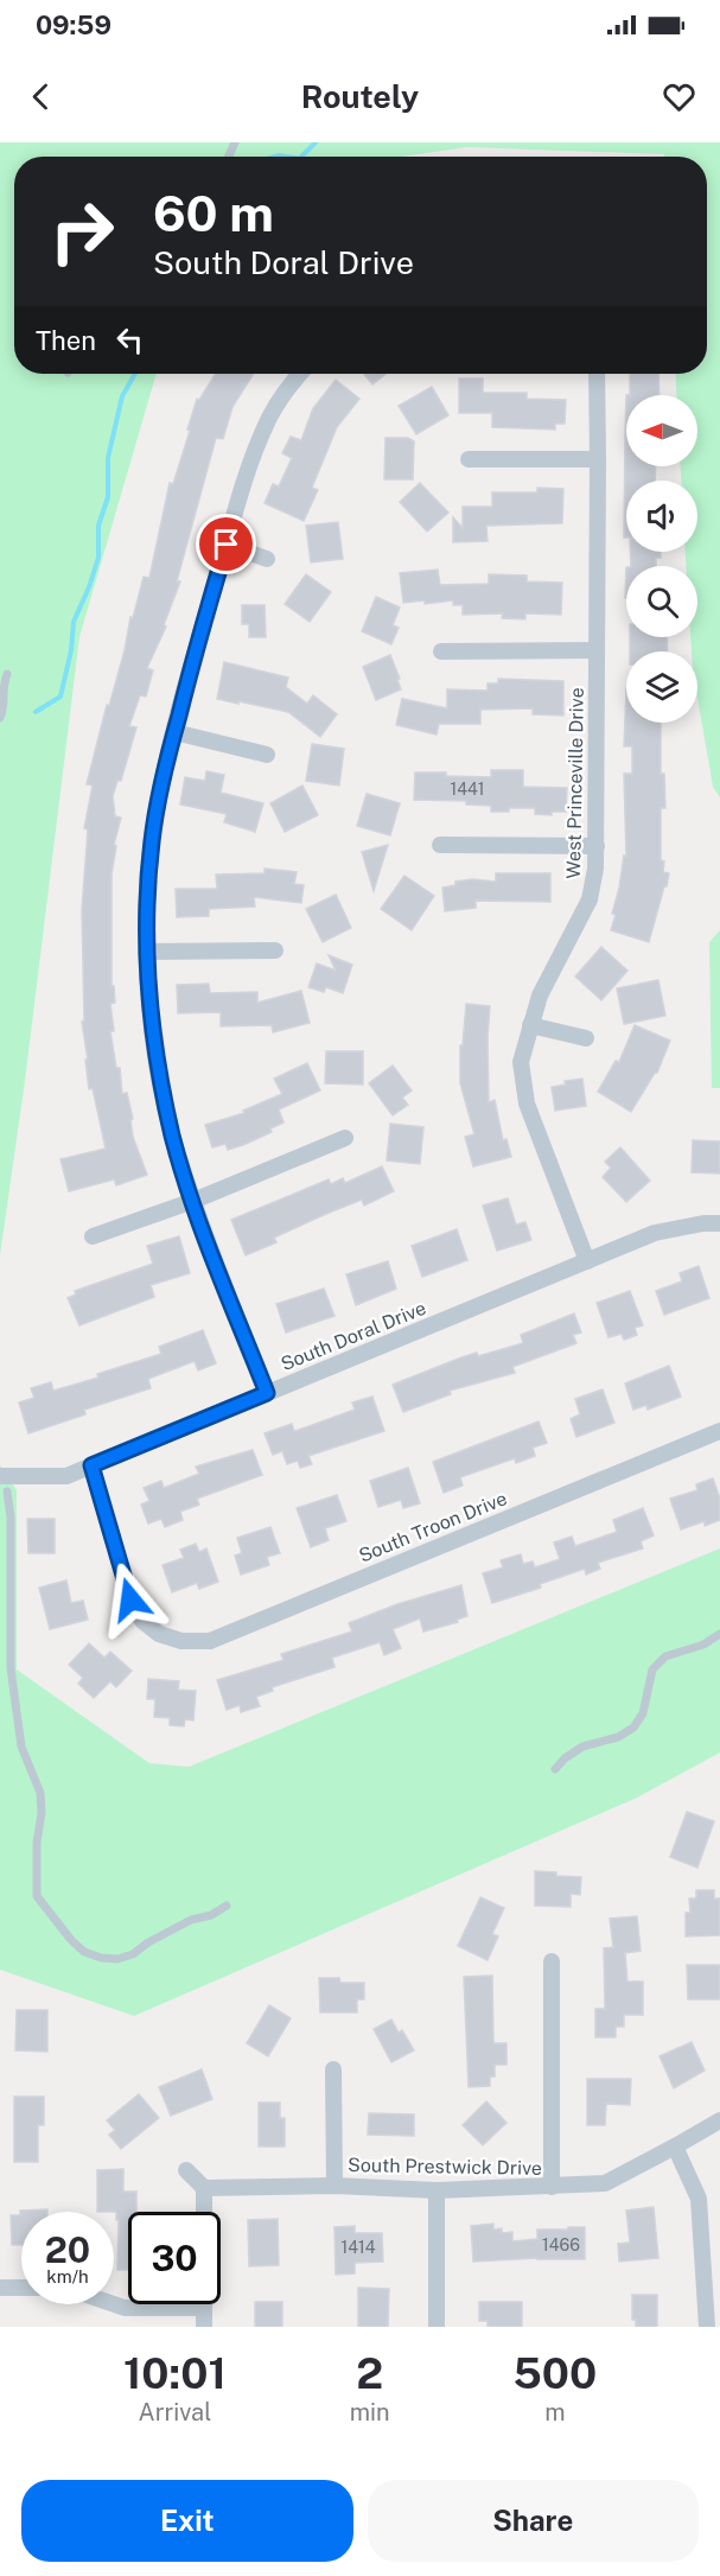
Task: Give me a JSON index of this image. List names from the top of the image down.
{
  "streets": {
    "street": [
      "West Princeville Drive",
      "South Doral Drive",
      "South Troon Drive",
      "South Prestwick Drive"
    ]
  },
  "crossings": [
    ["West Princeville Drive", "South Doral Drive"],
    ["South Doral Drive", "South Troon Drive"]
  ],
  "house_numbers": ["1441", "1466", "1414"],
  "north": "left",
  "page": {
    "status": "09:59",
    "header": "Routely",
    "turn": ["60 m", "South Doral Drive"],
    "then": "Then",
    "speed": "20 km/h",
    "limit": "30",
    "eta": [
      "10:01",
      "Arrival",
      "2",
      "min",
      "500",
      "m"
    ],
    "buttons": ["Exit", "Share"]
  }
}
